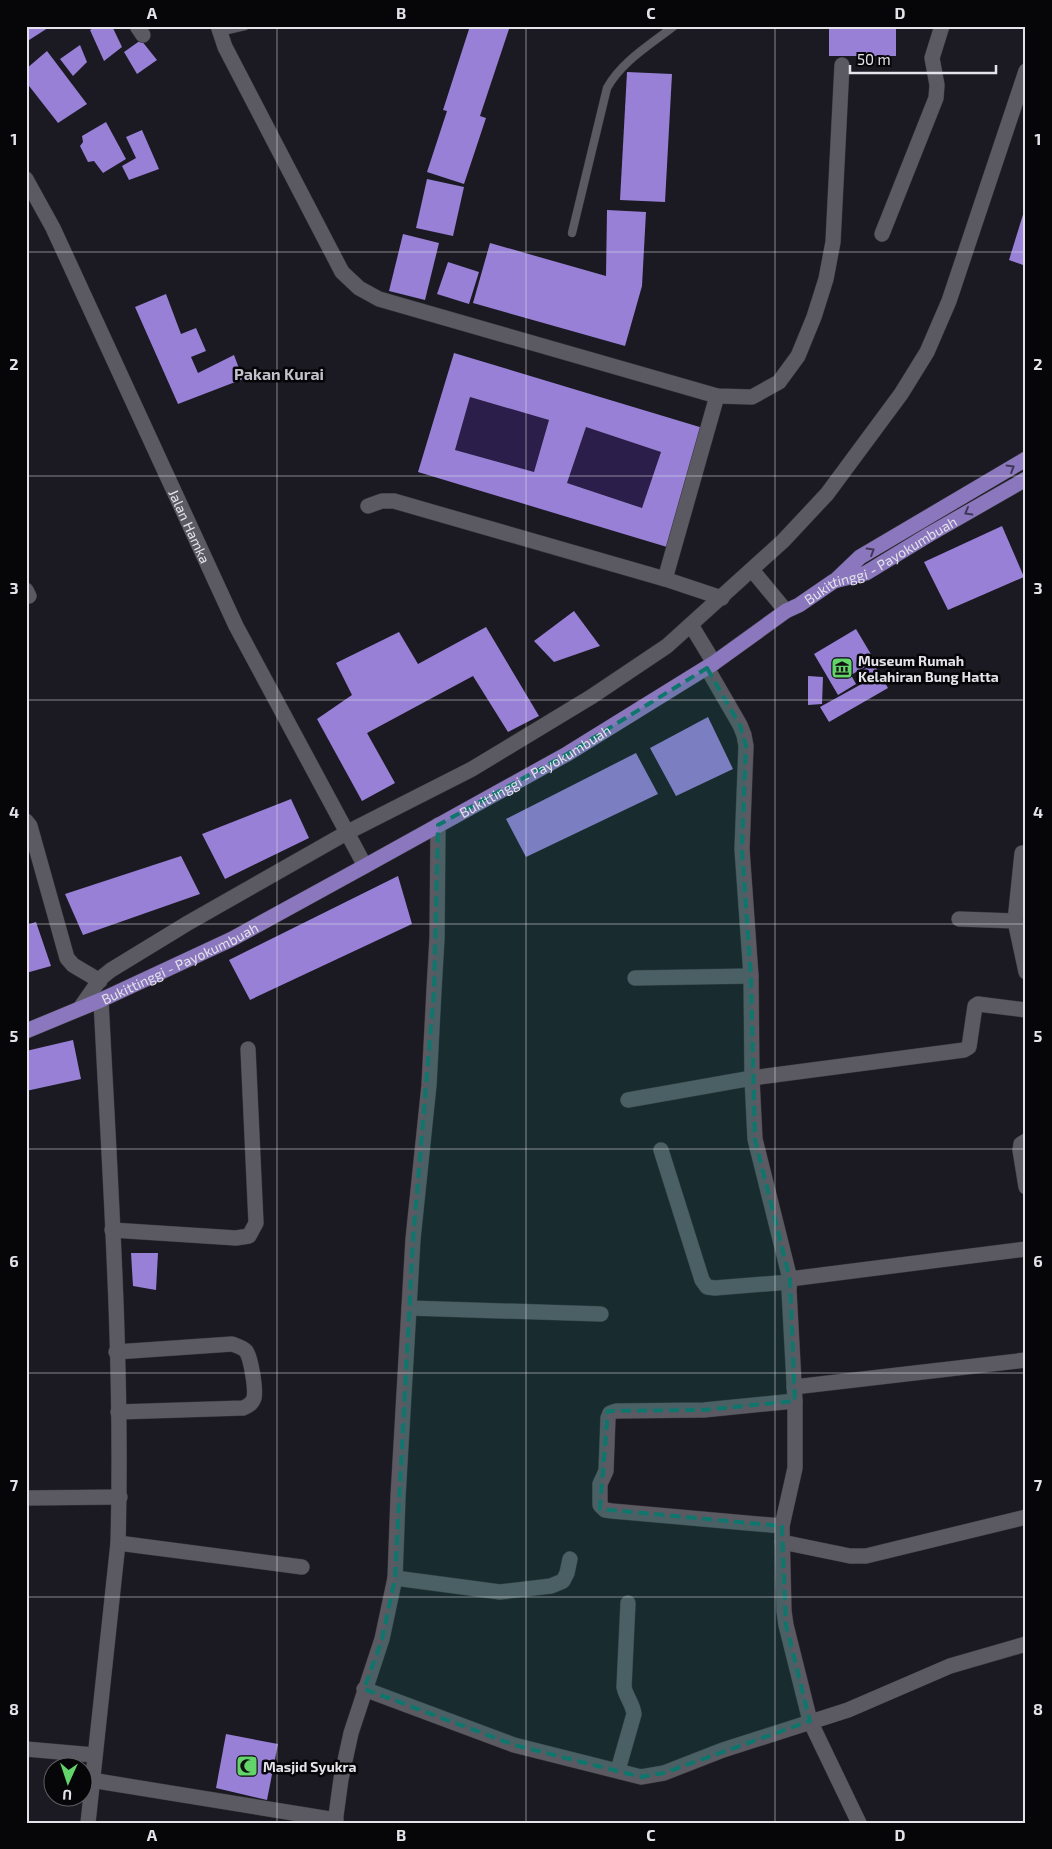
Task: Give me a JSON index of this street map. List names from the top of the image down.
{
  "streets": {
    "main road": ["Bukittinggi - Payokumbuah"],
    "street": ["Jalan Hamka"]
  },
  "crossings": [
    ["Jalan Hamka", "Bukittinggi - Payokumbuah"]
  ],
  "districts": ["Pakan Kurai"],
  "places": {
    "museum": ["Museum Rumah Kelahiran Bung Hatta"],
    "mosque": ["Masjid Syukra"]
  },
  "scale_bar": "50 m",
  "north": "bottom",
  "grid": {
    "columns": [
      "A",
      "B",
      "C",
      "D"
    ],
    "rows": [
      "1",
      "2",
      "3",
      "4",
      "5",
      "6",
      "7",
      "8"
    ]
  }
}
